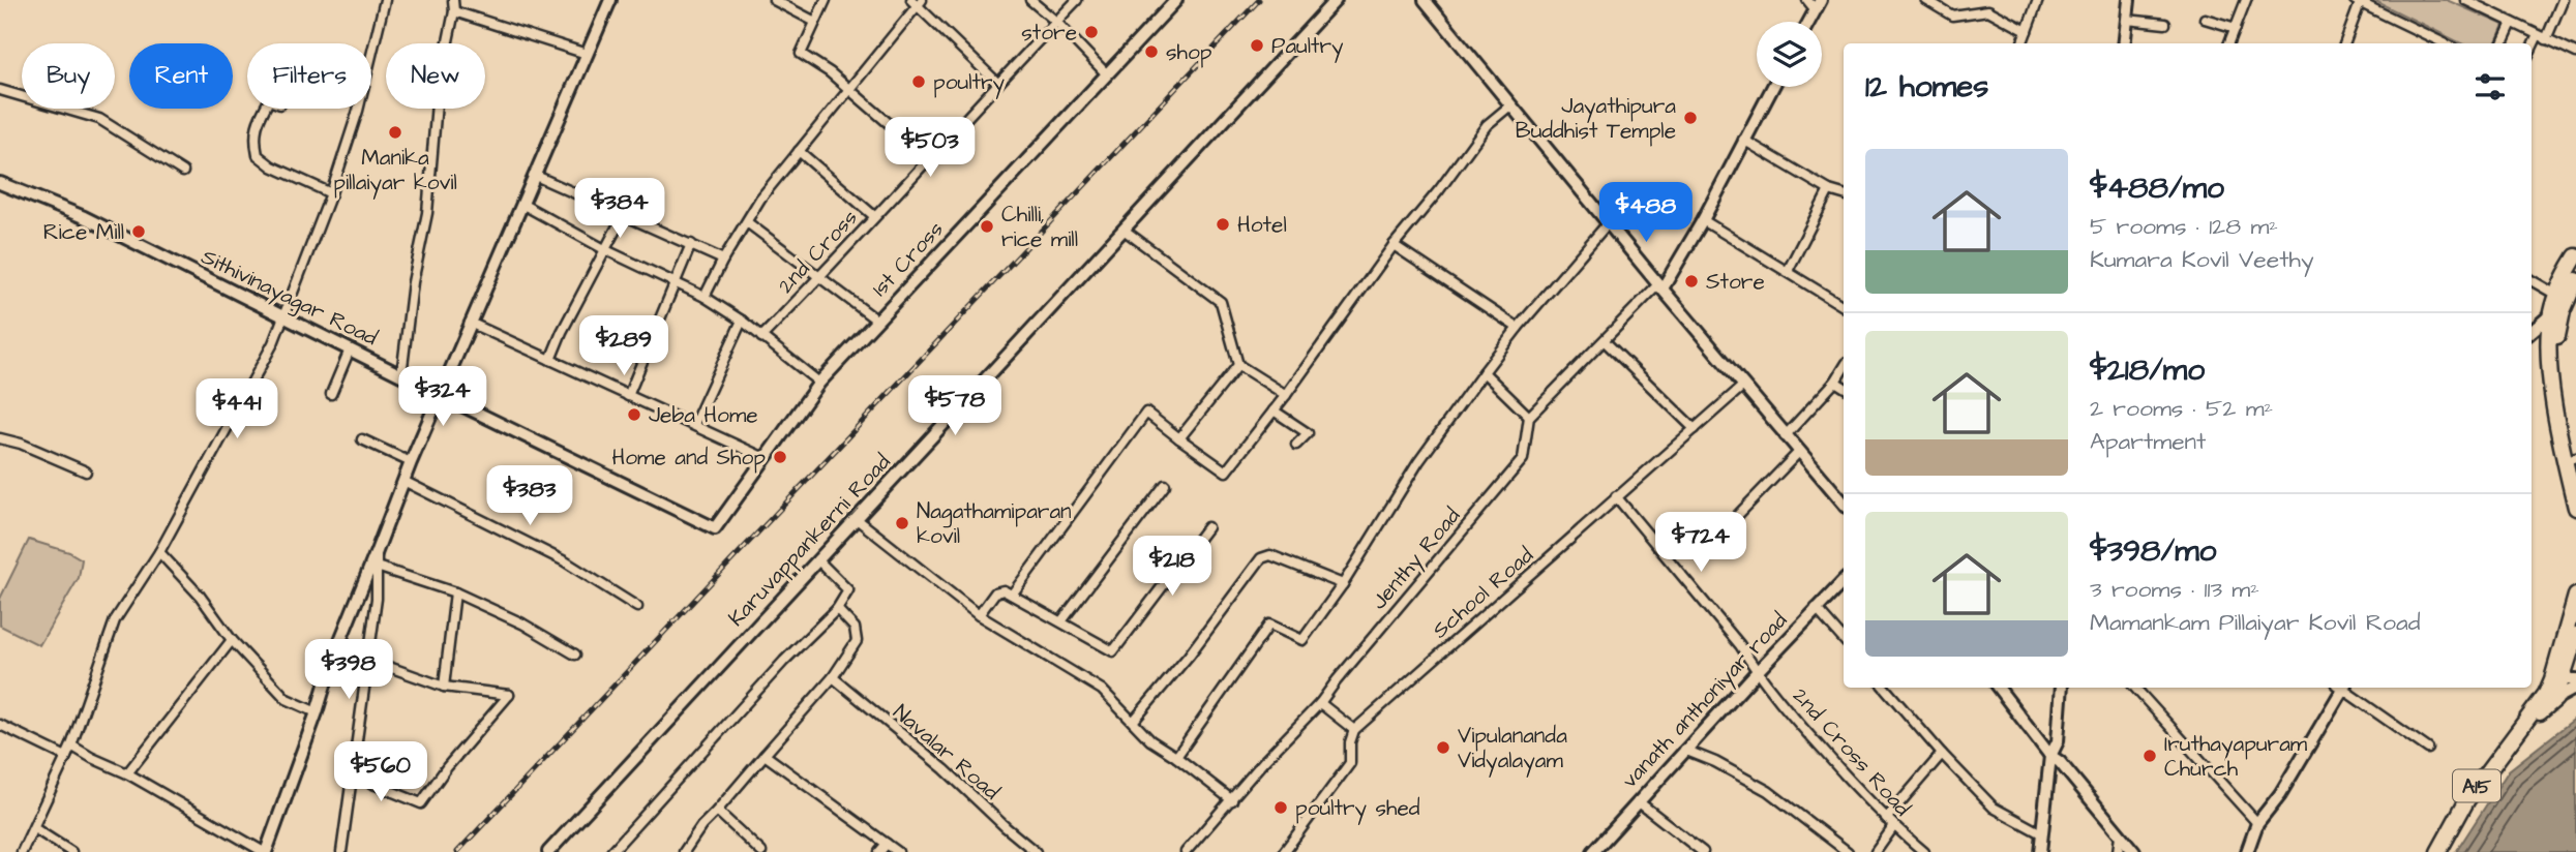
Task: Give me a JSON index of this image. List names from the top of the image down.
{
  "streets": {
    "highway": ["A15"],
    "street": [
      "2nd Cross",
      "1st Cross",
      "Sithivinayagar Road",
      "Karuvappankerni Road",
      "Jenthy Road",
      "School Road",
      "vanath anthoniyar road",
      "Navalar Road",
      "2nd Cross Road"
    ]
  },
  "crossings": [
    ["1st Cross", "Sithivinayagar Road"],
    ["School Road", "2nd Cross Road"],
    ["vanath anthoniyar road", "2nd Cross Road"]
  ],
  "places": [
    "store",
    "Paultry",
    "shop",
    "poultry",
    "Jayathipura Buddhist Temple",
    "Manika pillaiyar kovil",
    "Hotel",
    "Chilli, rice mill",
    "Rice Mill",
    "Store",
    "Jeba Home",
    "Home and Shop",
    "Nagathamiparan kovil",
    "Vipulananda Vidyalayam",
    "Iruthayapuram Church",
    "poultry shed"
  ],
  "page": {
    "chip": [
      "Buy",
      "Rent",
      "Filters",
      "New"
    ],
    "heading": "12 homes",
    "price": [
      "$503",
      "$384",
      "$488",
      "$289",
      "$324",
      "$578",
      "$441",
      "$383",
      "$724",
      "$218",
      "$398",
      "$560"
    ],
    "list": [
      {
        "name": "$488/mo",
        "note": "5 rooms · 128 m² · Kumara Kovil Veethy"
      },
      {
        "name": "$218/mo",
        "note": "2 rooms · 52 m² · Apartment"
      },
      {
        "name": "$398/mo",
        "note": "3 rooms · 113 m² · Mamankam Pillaiyar Kovil Road"
      }
    ]
  }
}
